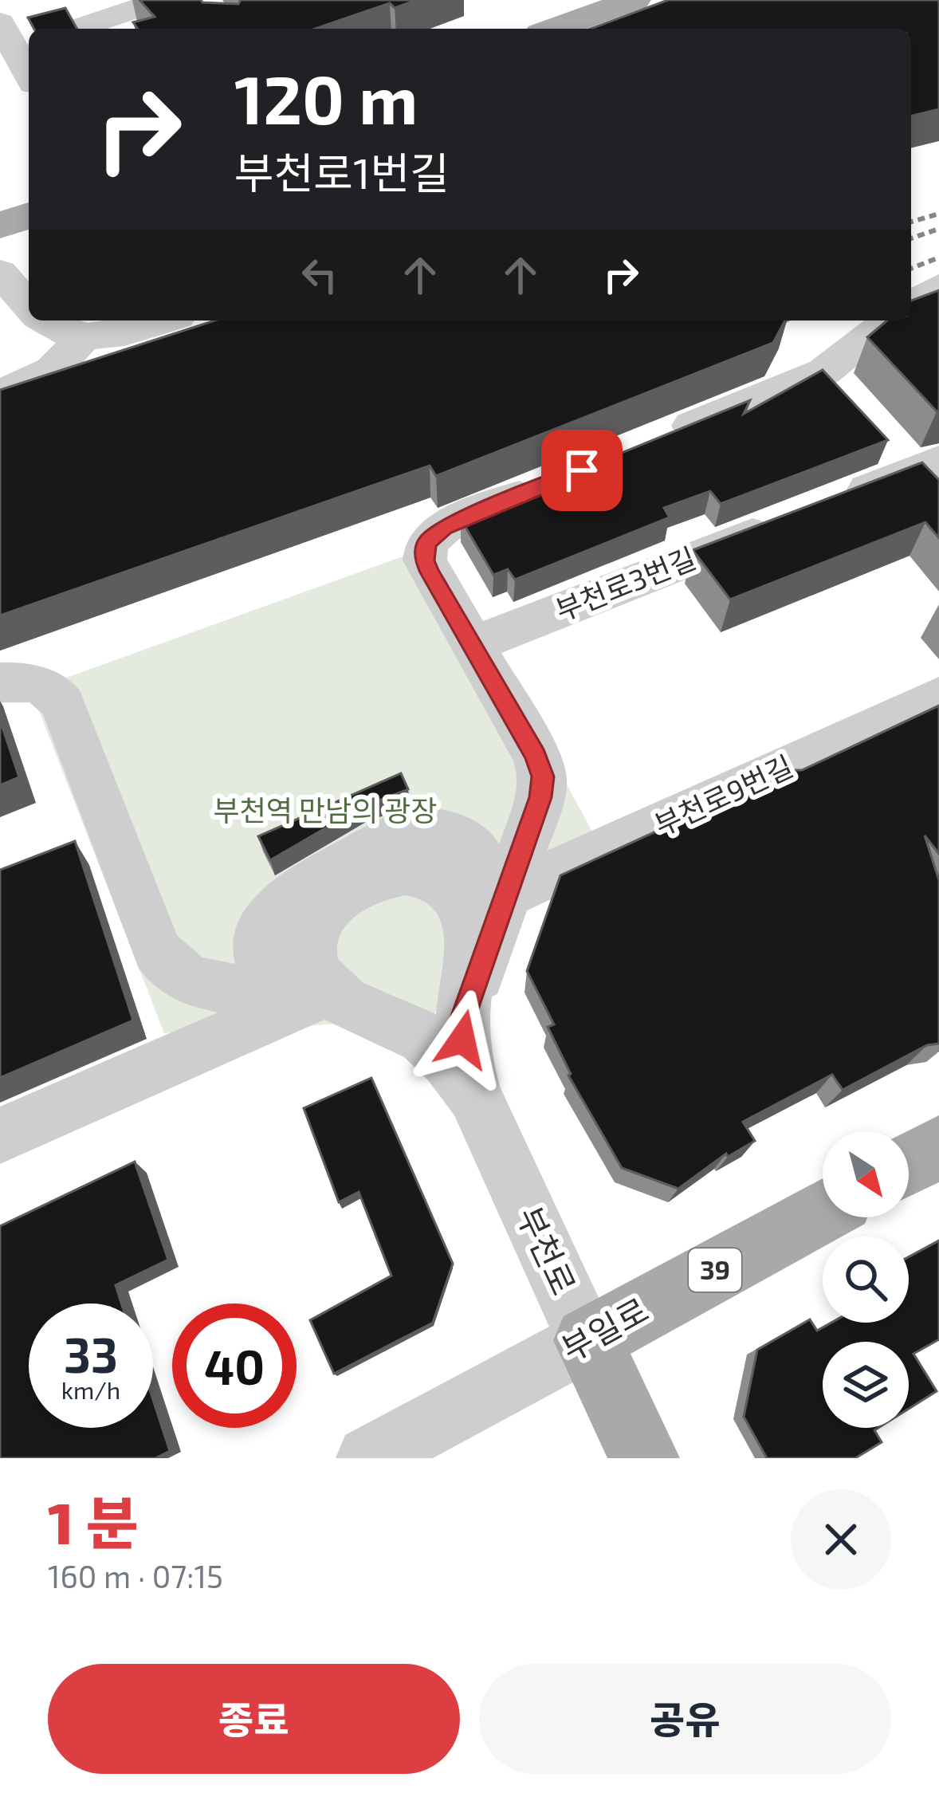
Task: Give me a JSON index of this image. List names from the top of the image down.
{
  "streets": {
    "main road": ["부천로", "39", "부일로"],
    "street": ["부천로3번길", "부천로9번길"]
  },
  "crossings": [
    ["부천로", "부일로"]
  ],
  "parks": ["부천역 만남의 광장"],
  "north": "bottom right",
  "page": {
    "turn": ["120 m", "부천로1번길"],
    "speed": "33 km/h",
    "limit": "40",
    "heading": ["1 분", "160 m · 07:15"],
    "buttons": ["종료", "공유"]
  }
}
